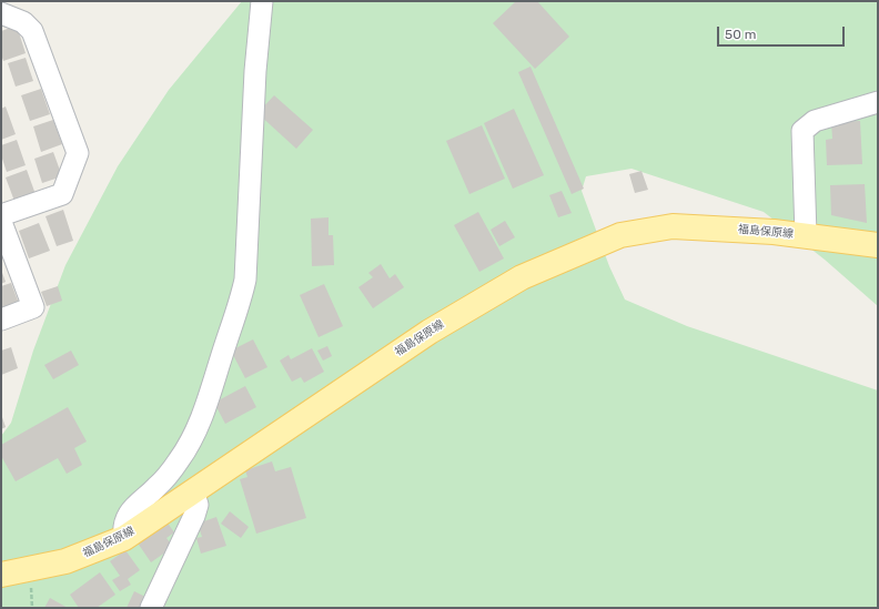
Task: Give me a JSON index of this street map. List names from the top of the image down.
{
  "streets": {
    "main road": ["福島保原線"]
  },
  "scale_bar": "50 m"
}
